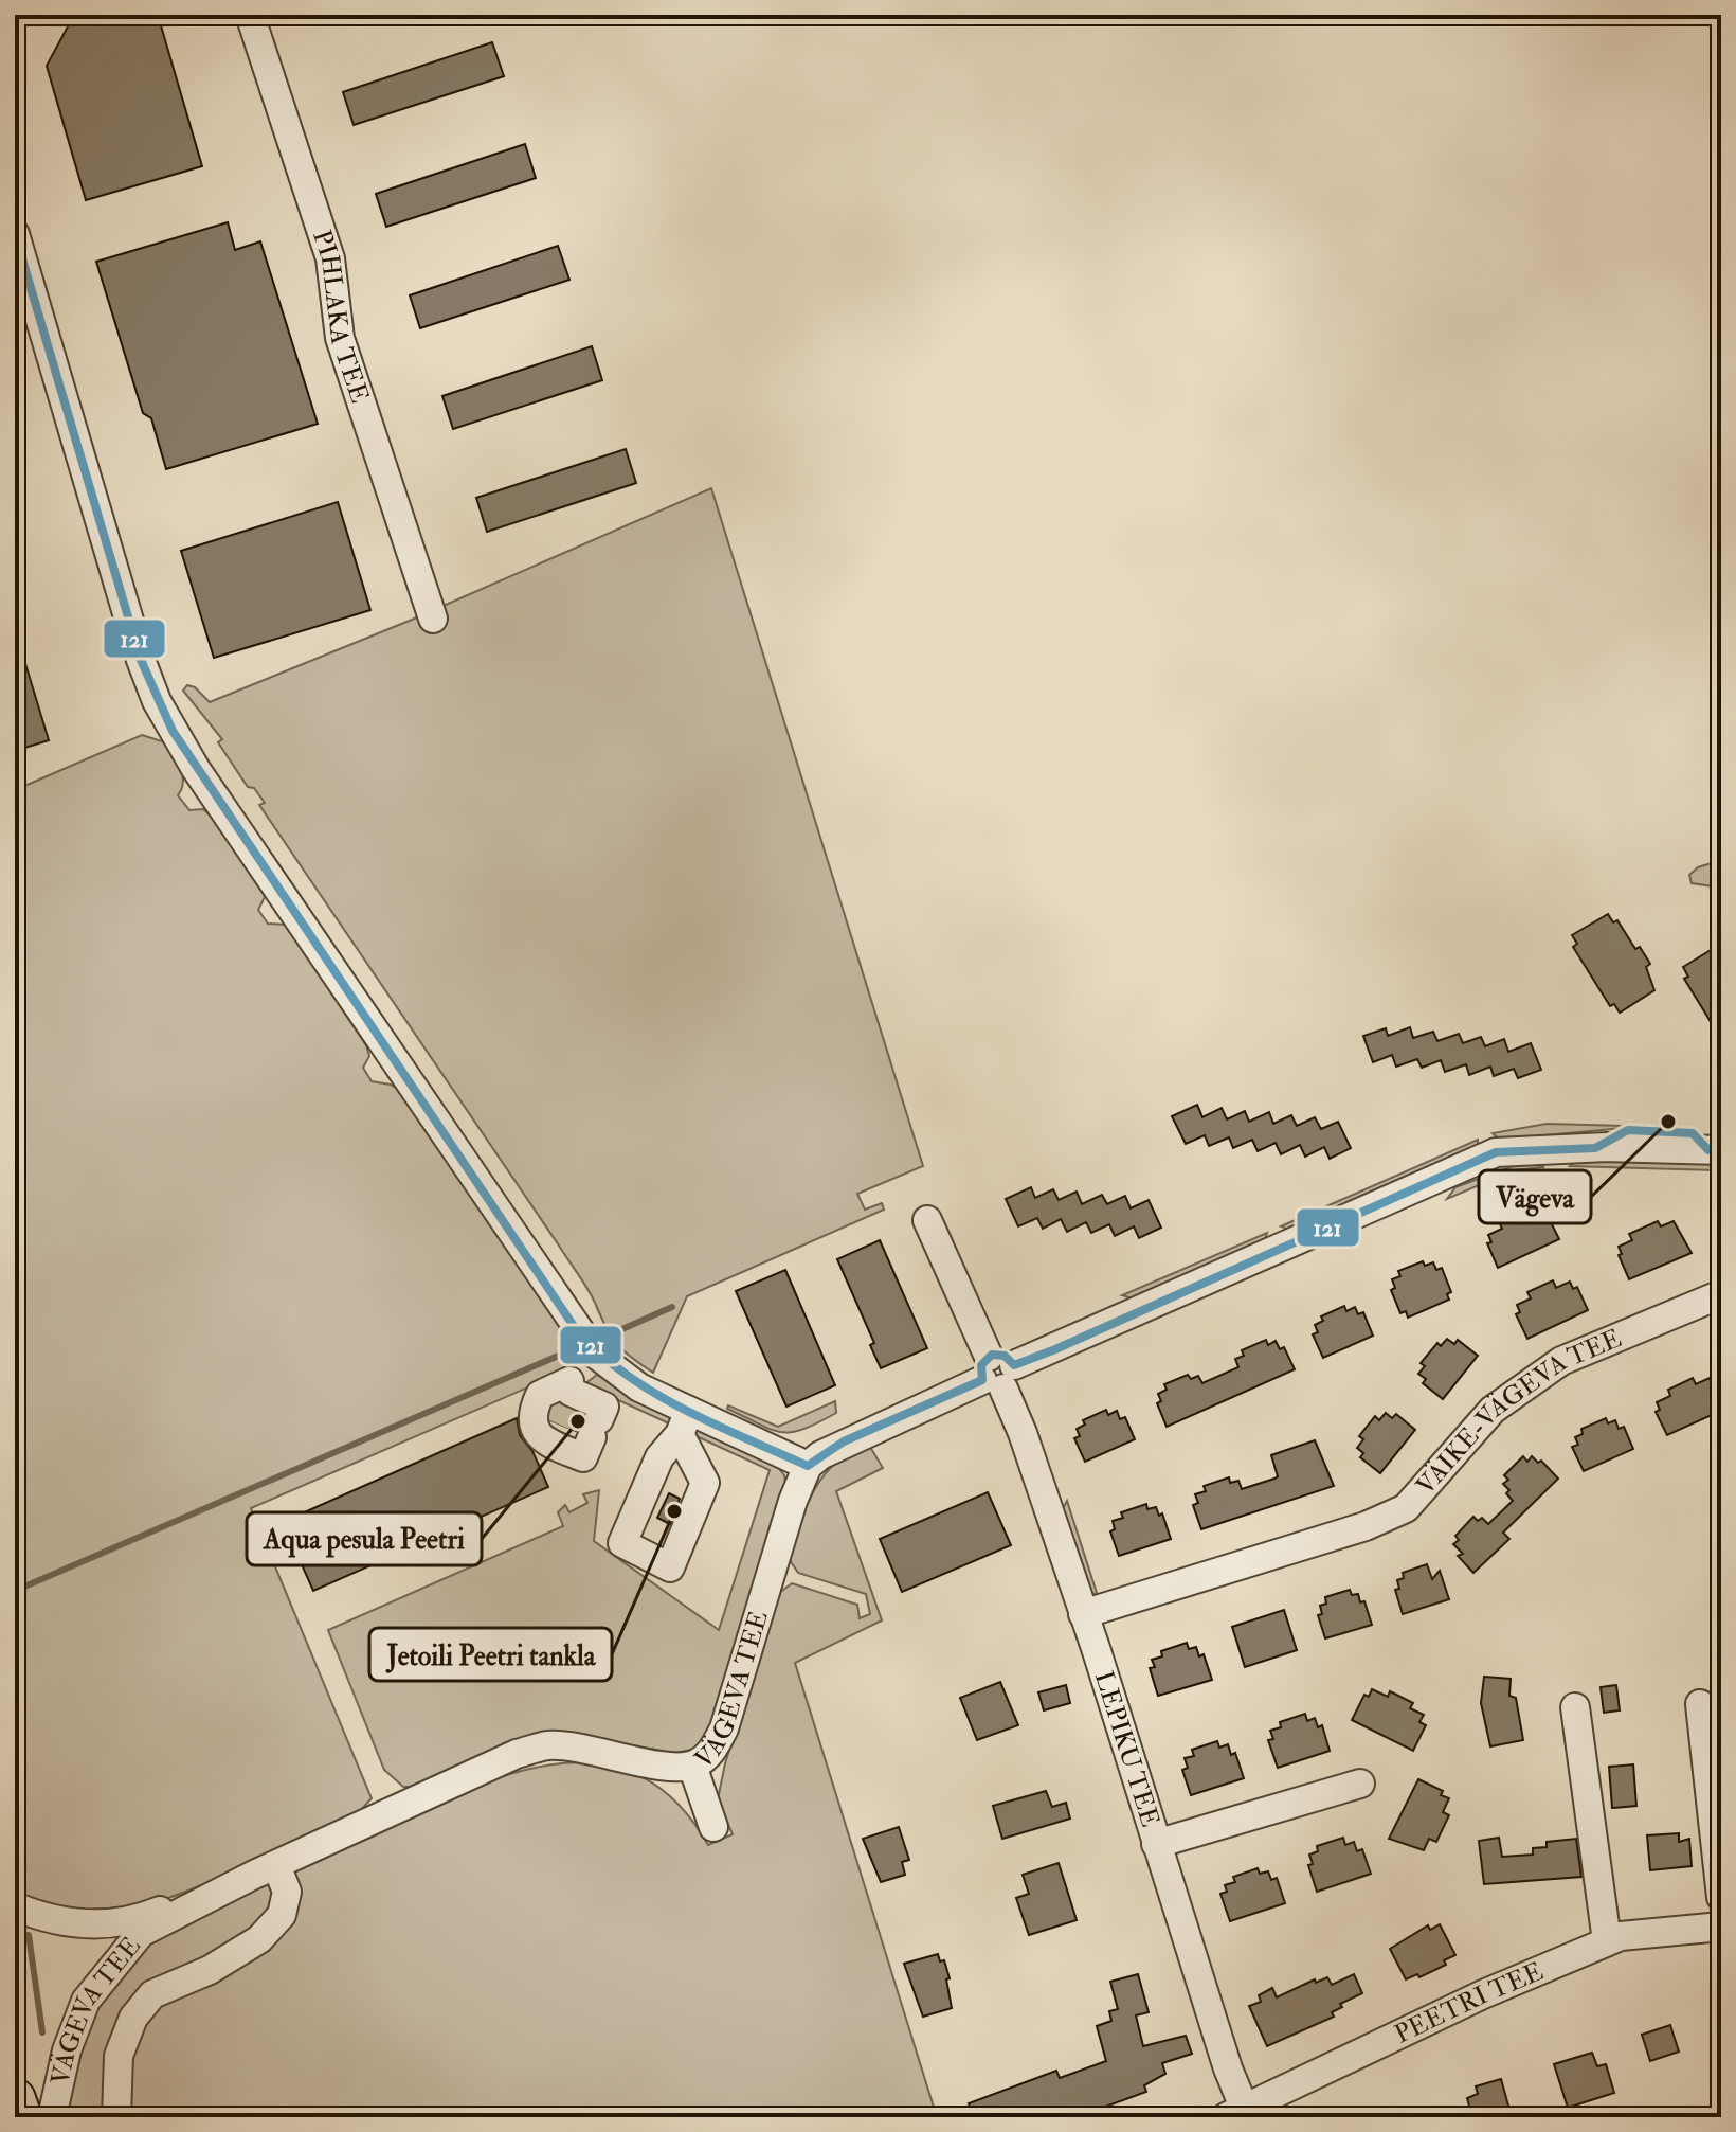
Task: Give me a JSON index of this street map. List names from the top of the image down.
{
  "streets": {
    "street": [
      "PIHLAKA TEE",
      "VÄIKE-VÄGEVA TEE",
      "VÄGEVA TEE",
      "LEPIKU TEE",
      "PEETRI TEE"
    ]
  },
  "crossings": [
    ["VÄIKE-VÄGEVA TEE", "LEPIKU TEE"],
    ["LEPIKU TEE", "PEETRI TEE"]
  ],
  "places": ["Vägeva", "Aqua pesula Peetri", "Jetoili Peetri tankla"],
  "lines": ["transit line 121"]
}
